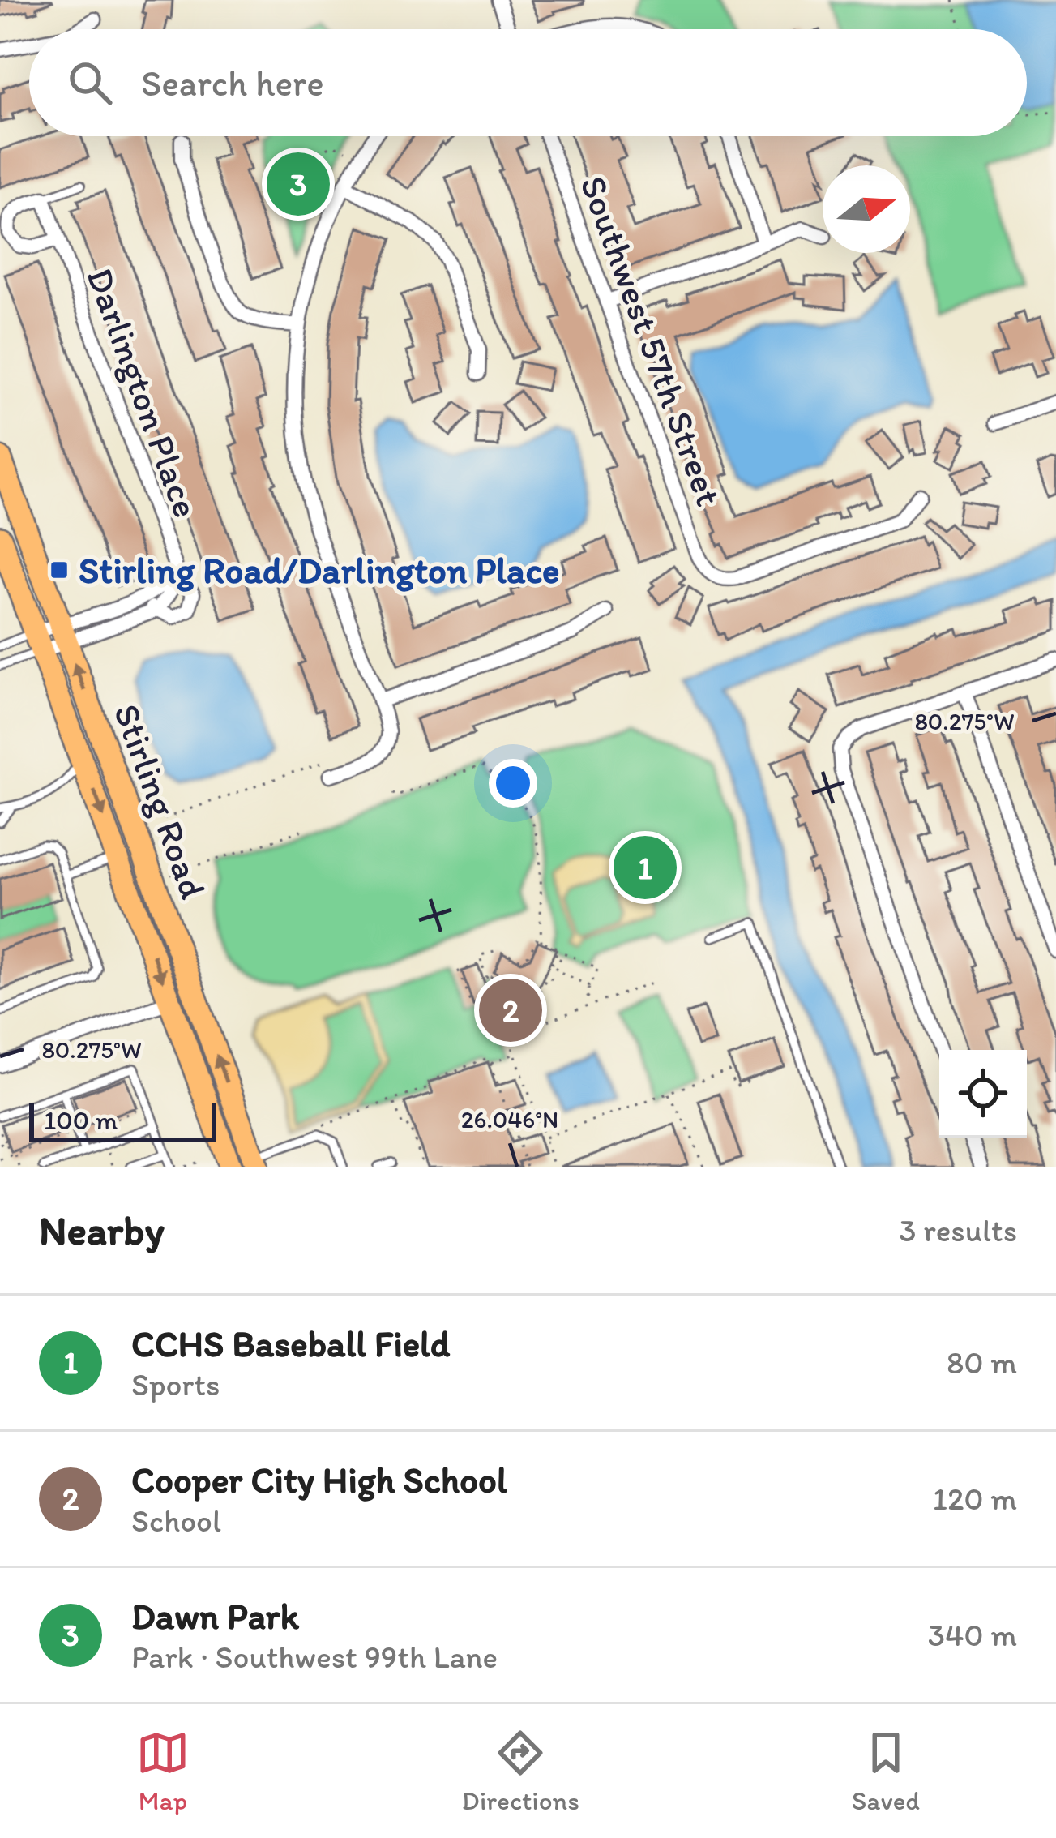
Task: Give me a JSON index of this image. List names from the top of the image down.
{
  "streets": {
    "main road": ["Stirling Road"],
    "street": ["Southwest 57th Street", "Darlington Place"]
  },
  "crossings": [
    ["Darlington Place", "Stirling Road"]
  ],
  "places": {
    "transit": ["Stirling Road/Darlington Place"]
  },
  "scale_bar": "100 m",
  "north": "right",
  "page": {
    "search": "Search here",
    "pins": ["3", "1", "2"],
    "scale": "100 m",
    "heading": ["Nearby", "3 results"],
    "list": [
      {
        "mark": "1",
        "name": "CCHS Baseball Field",
        "note": "Sports",
        "value": "80 m"
      },
      {
        "mark": "2",
        "name": "Cooper City High School",
        "note": "School",
        "value": "120 m"
      },
      {
        "mark": "3",
        "name": "Dawn Park",
        "note": "Park · Southwest 99th Lane",
        "value": "340 m"
      }
    ],
    "nav": ["Map", "Directions", "Saved"]
  },
  "coordinates": ["80.275°W", "26.046°N"]
}
